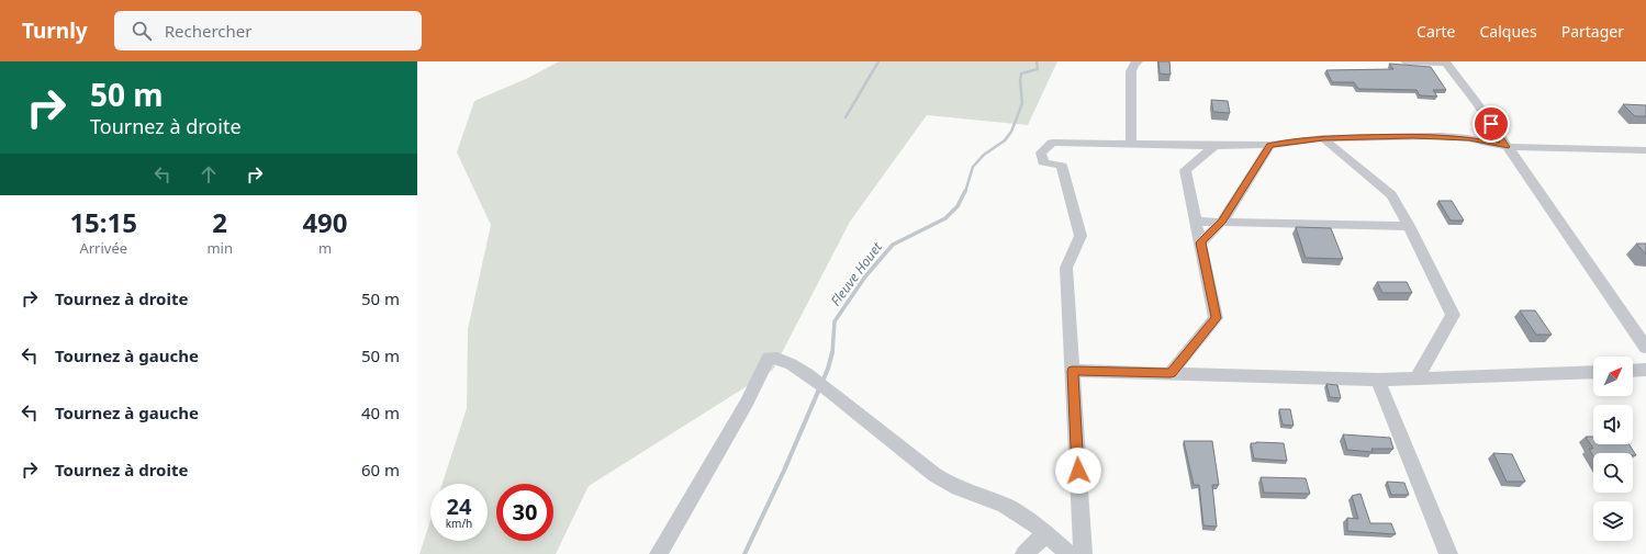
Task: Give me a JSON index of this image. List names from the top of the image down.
{
  "water": ["Fleuve Houet"],
  "north": "top right",
  "page": {
    "header": "Turnly",
    "search": "Rechercher",
    "nav": ["Carte", "Calques", "Partager"],
    "turn": ["50 m", "Tournez à droite"],
    "eta": [
      "15:15",
      "Arrivée",
      "2",
      "min",
      "490",
      "m"
    ],
    "list": [
      {
        "name": "Tournez à droite",
        "value": "50 m"
      },
      {
        "name": "Tournez à gauche",
        "value": "50 m"
      },
      {
        "name": "Tournez à gauche",
        "value": "40 m"
      },
      {
        "name": "Tournez à droite",
        "value": "60 m"
      }
    ],
    "speed": "24 km/h",
    "limit": "30"
  }
}
